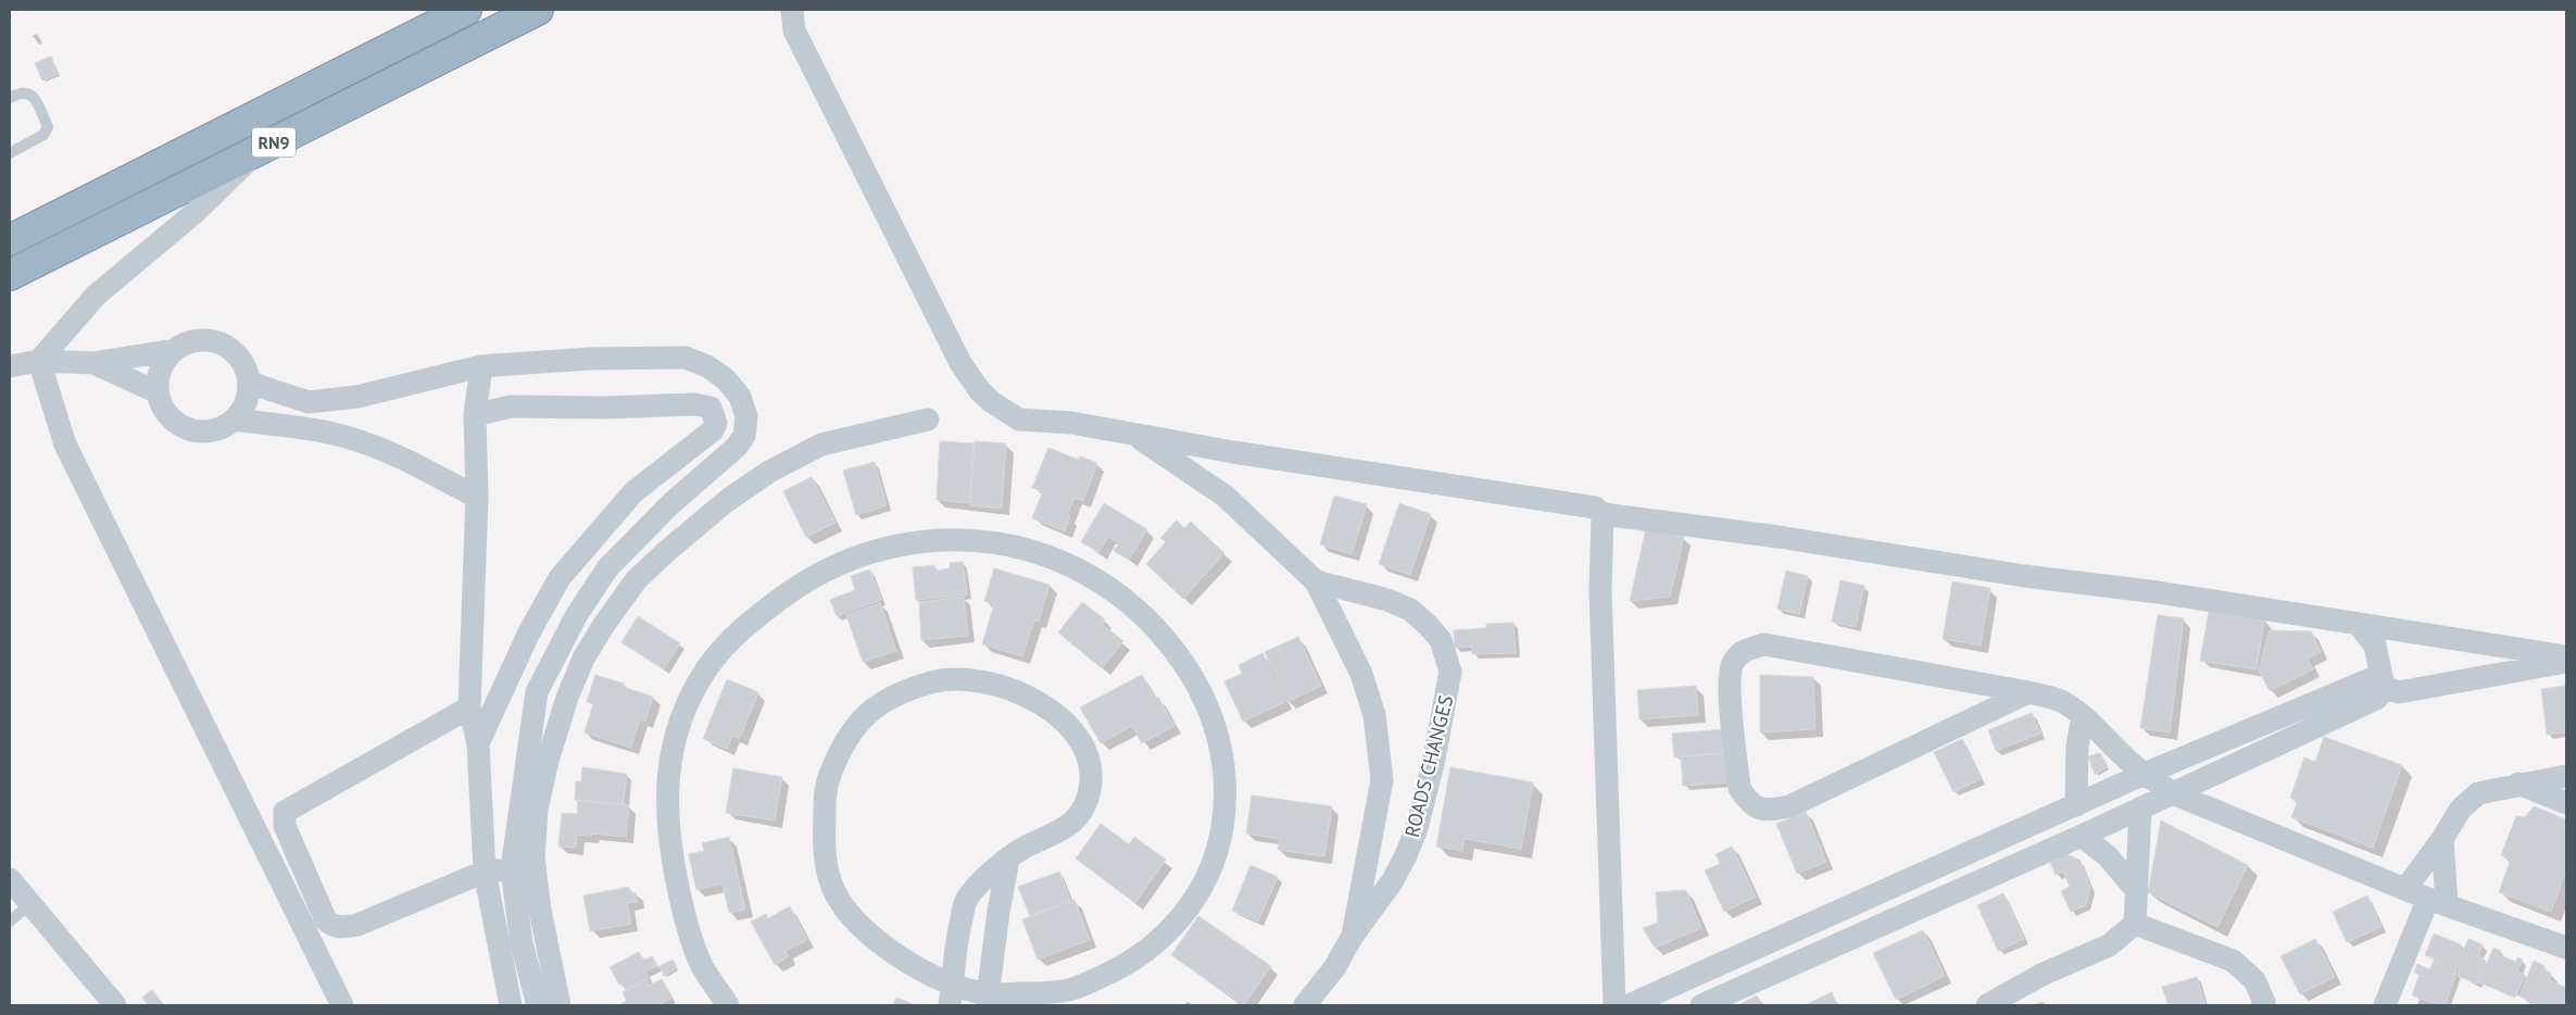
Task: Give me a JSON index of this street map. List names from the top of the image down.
{
  "streets": {
    "highway": ["RN9"],
    "street": ["ROADS CHANGES"]
  }
}
